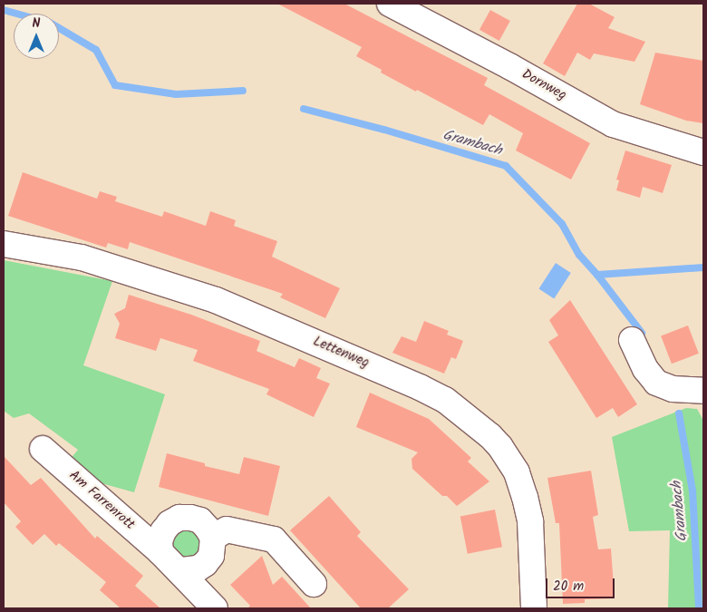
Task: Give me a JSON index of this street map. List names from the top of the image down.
{
  "streets": {
    "street": ["Dornweg", "Lettenweg", "Am Farrenrott"]
  },
  "water": ["Grambach"],
  "scale_bar": "20 m",
  "north": "top"
}
